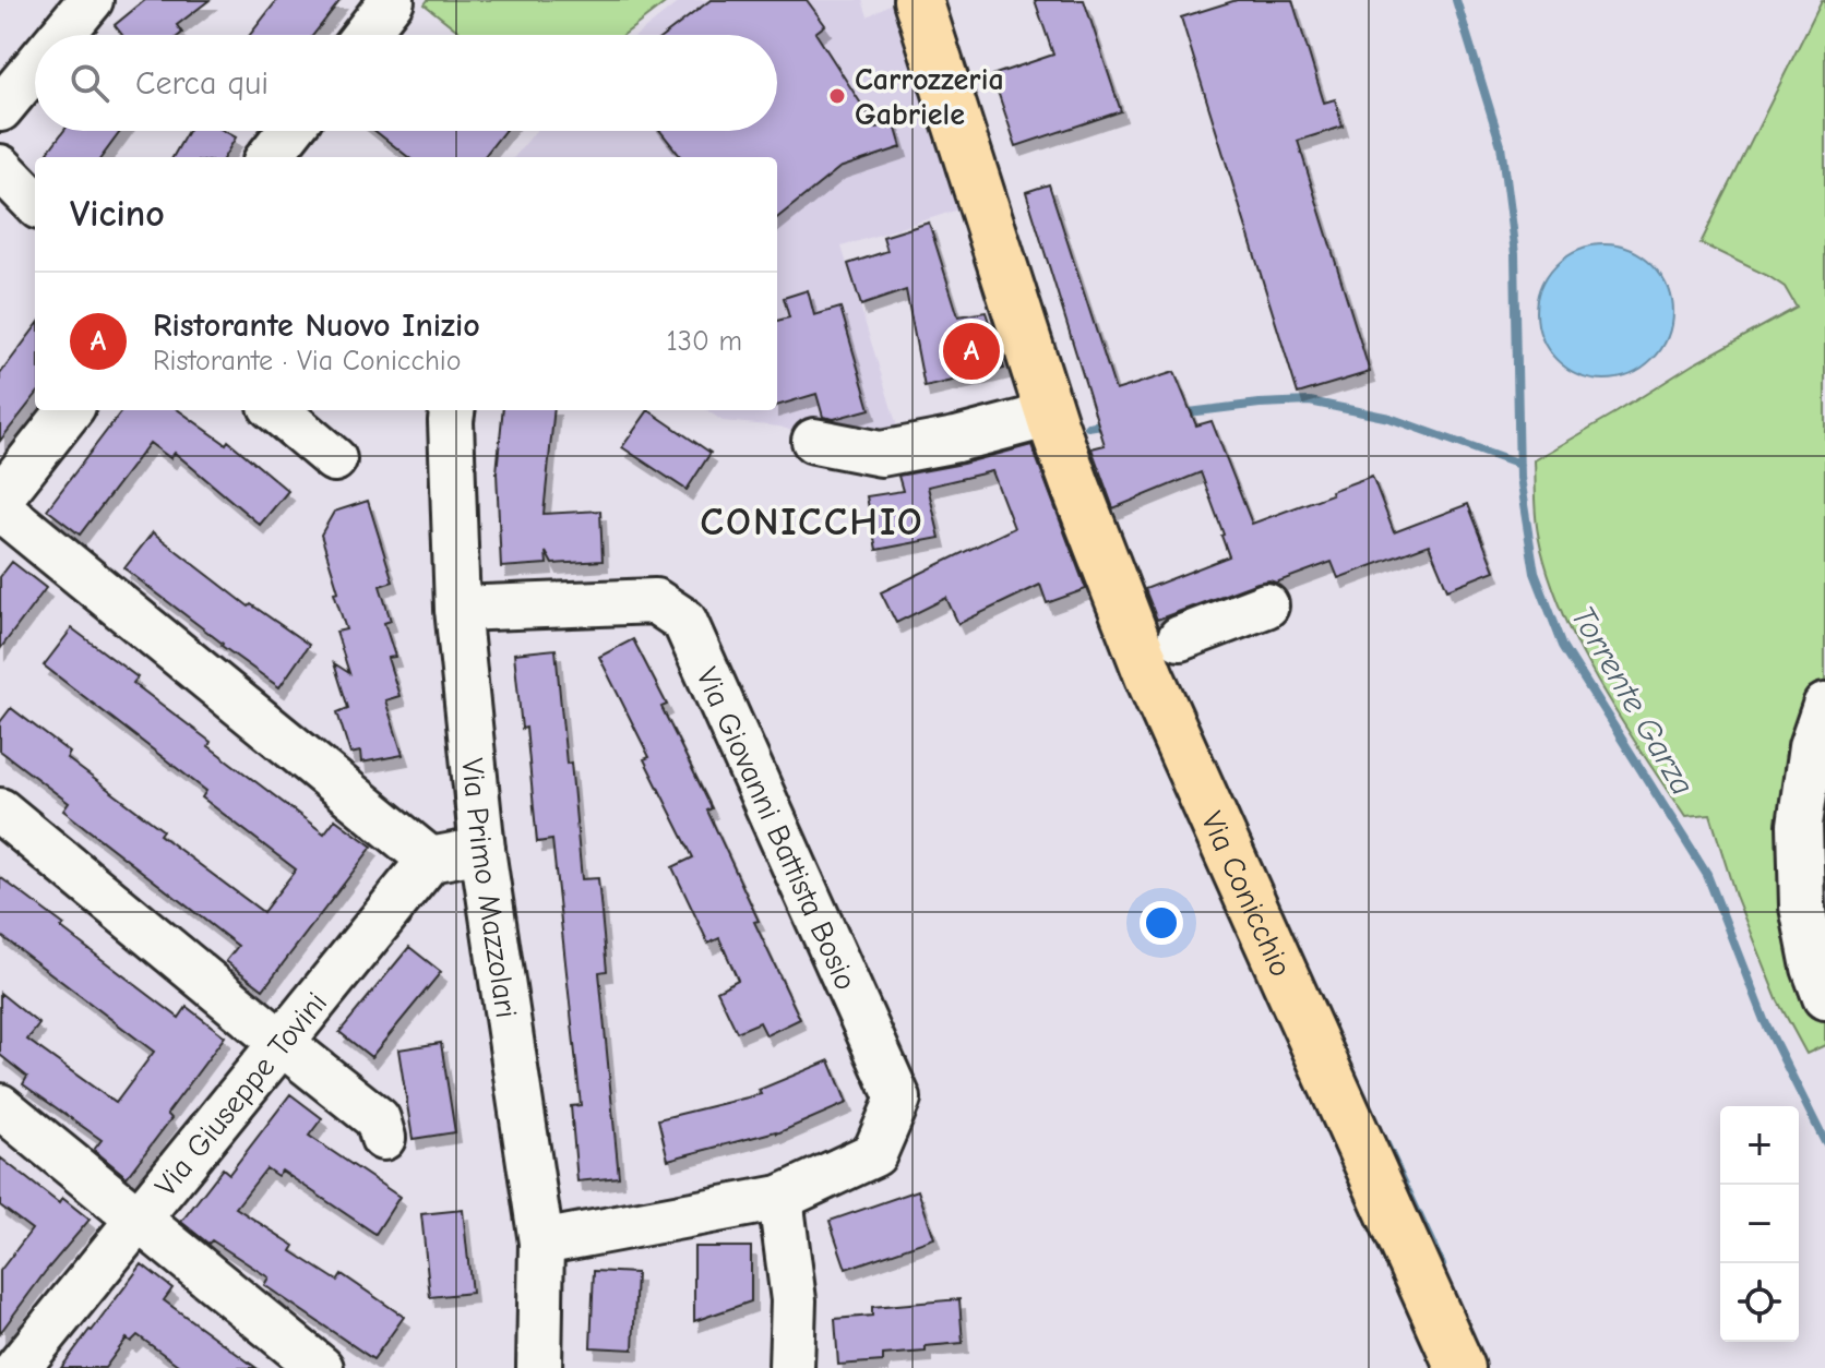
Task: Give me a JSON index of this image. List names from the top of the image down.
{
  "streets": {
    "main road": ["Via Conicchio"],
    "street": ["Via Giovanni Battista Bosio", "Via Primo Mazzolari", "Via Giuseppe Tovini"]
  },
  "crossings": [
    ["Via Giovanni Battista Bosio", "Via Primo Mazzolari"]
  ],
  "districts": ["CONICCHIO"],
  "water": ["Torrente Garza"],
  "places": ["Carrozzeria Gabriele"],
  "page": {
    "search": "Cerca qui",
    "heading": "Vicino",
    "list": [
      {
        "mark": "A",
        "name": "Ristorante Nuovo Inizio",
        "note": "Ristorante · Via Conicchio",
        "value": "130 m"
      }
    ],
    "pins": "A",
    "map_buttons": ["+", "−"]
  }
}
